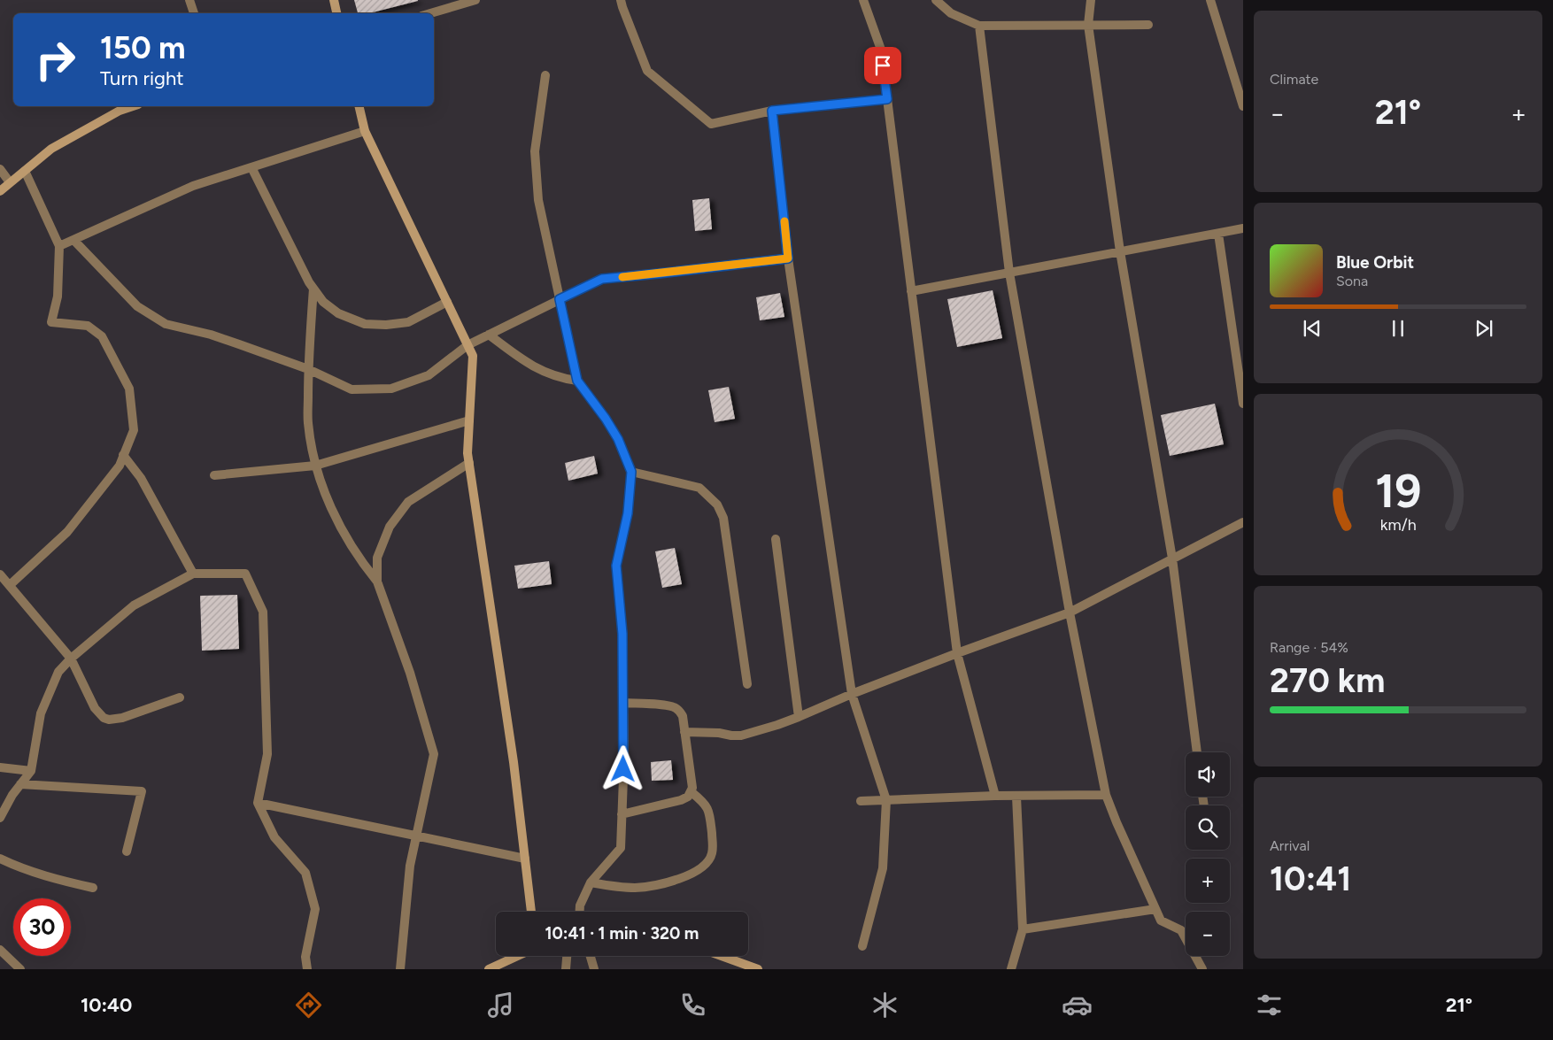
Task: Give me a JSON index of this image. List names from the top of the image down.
{
  "page": {
    "tile": [
      "Climate",
      ["Range · 54%", "270 km"],
      ["Arrival", "10:41"]
    ],
    "turn": ["150 m", "Turn right"],
    "heat": ["−", "21°", "+"],
    "song": ["Blue Orbit", "Sona"],
    "map_buttons": ["+", "−"],
    "limit": "30",
    "trip": "10:41 · 1 min · 320 m",
    "tabs": ["10:40", "21°"],
    "gauge": ["19", "km/h"]
  }
}
